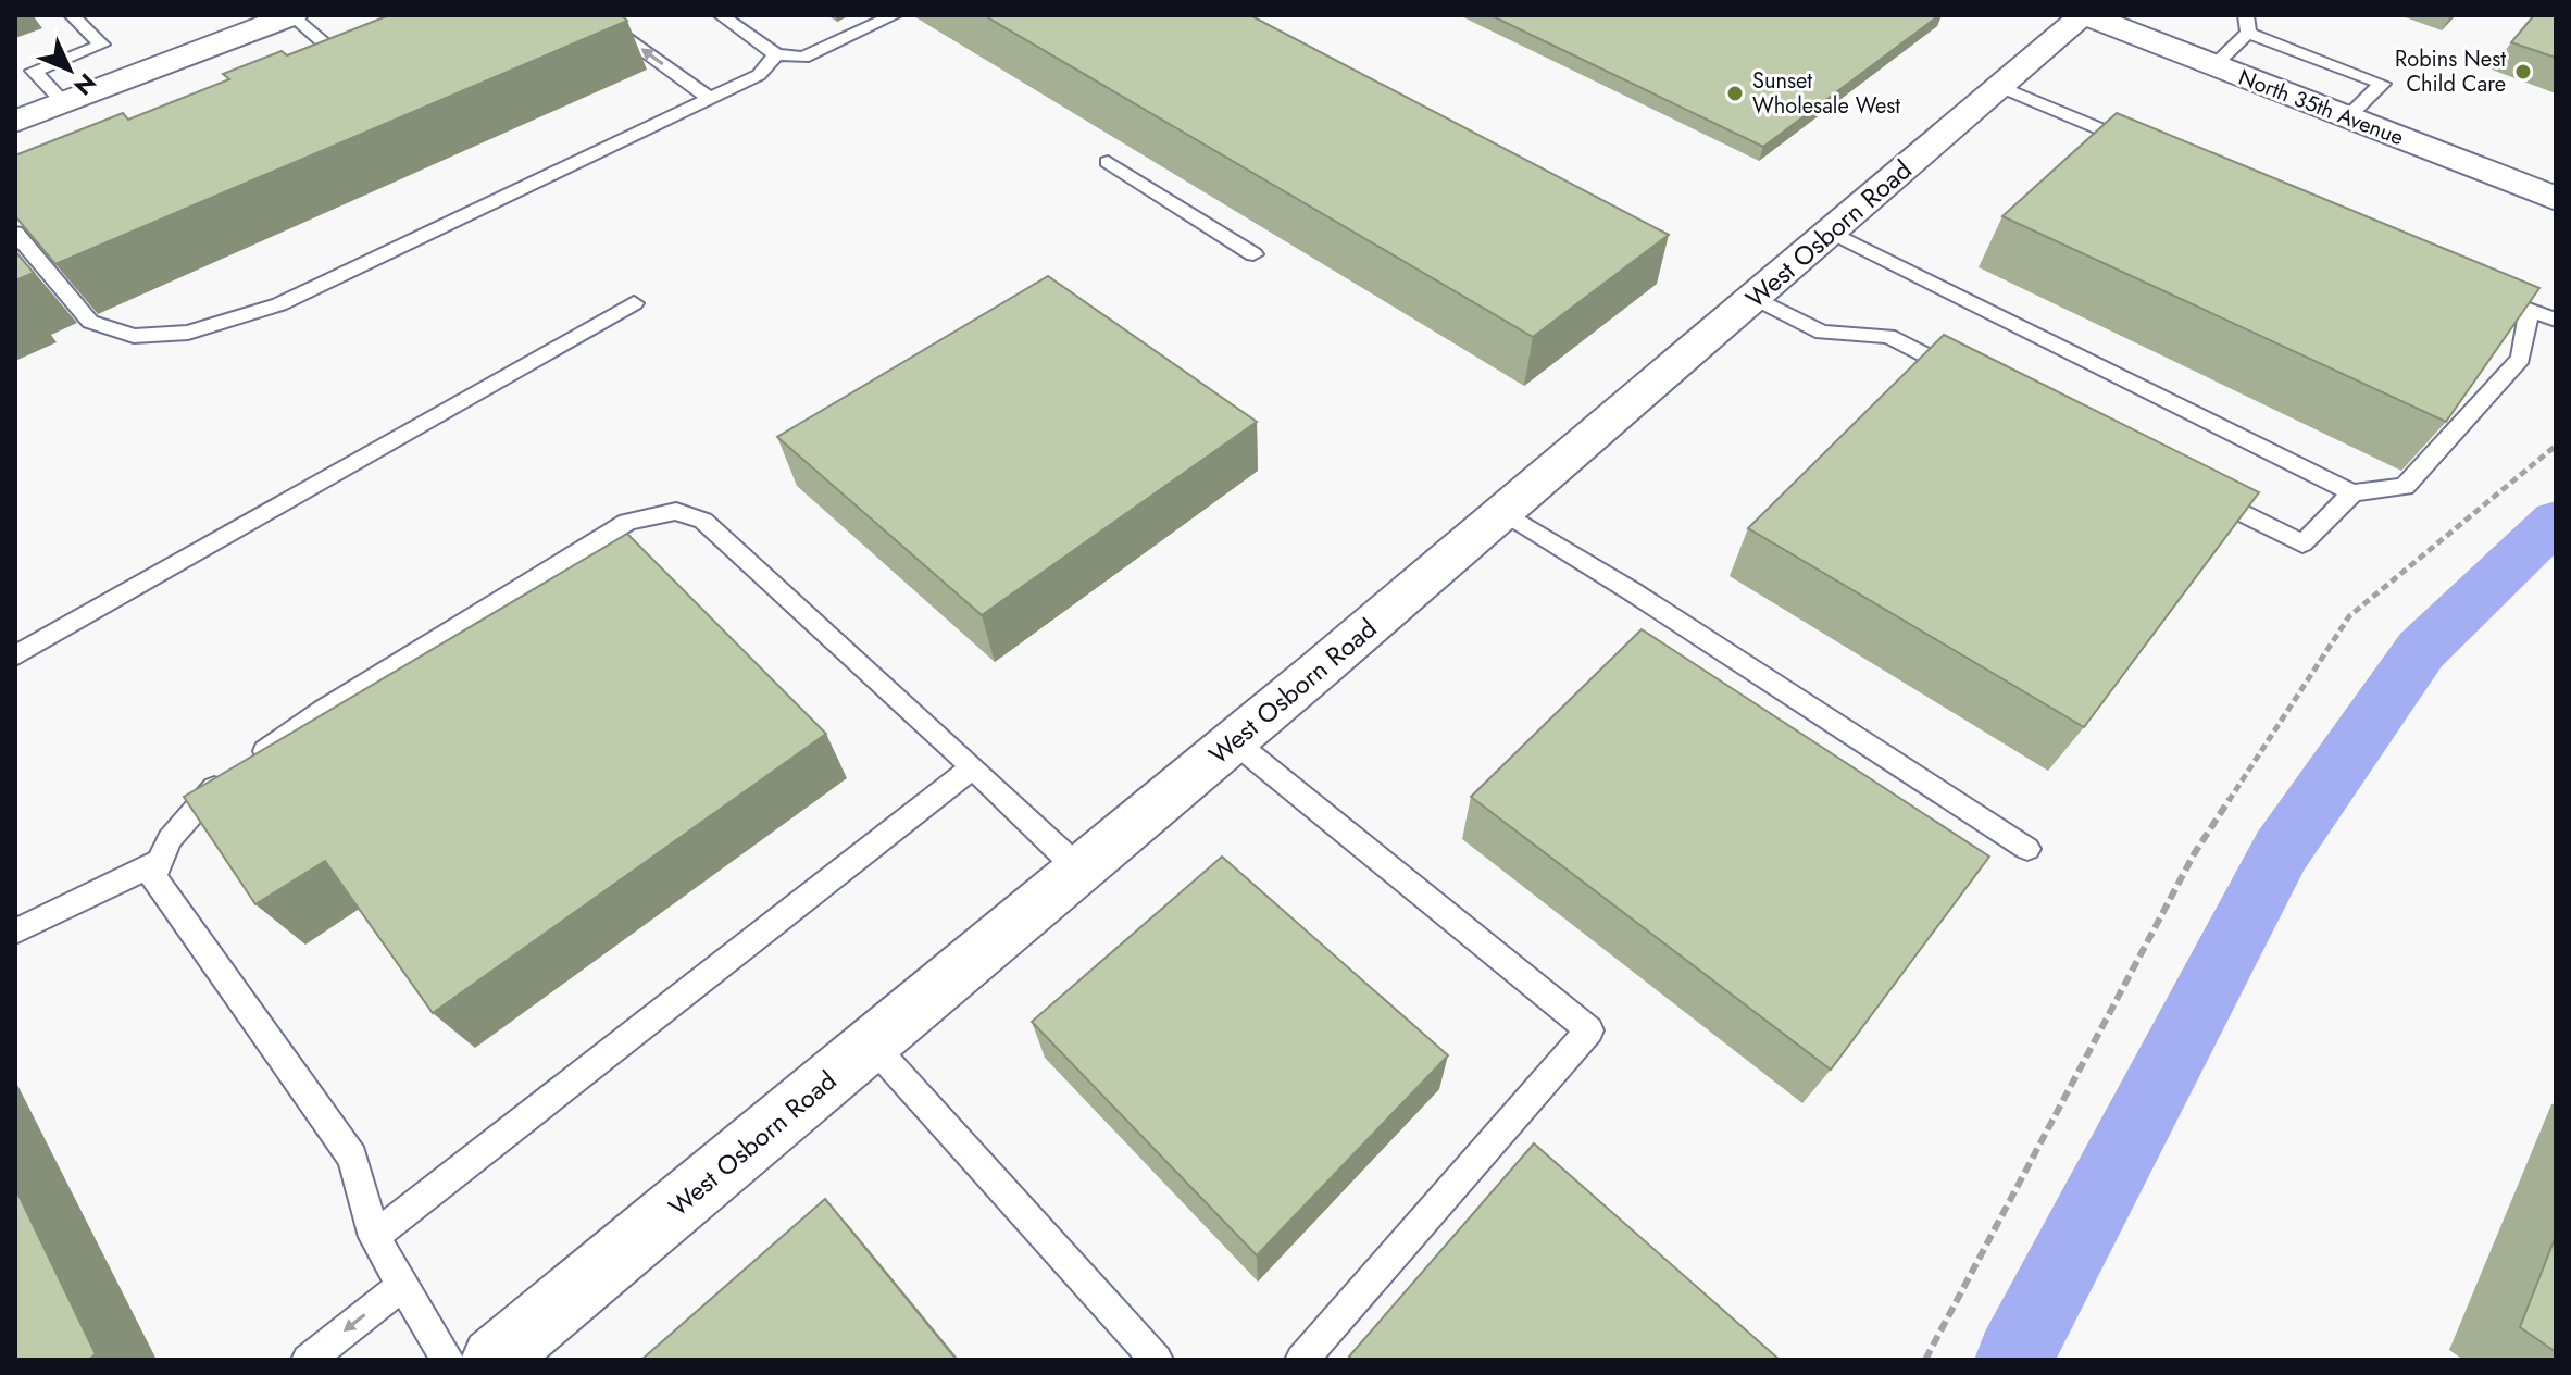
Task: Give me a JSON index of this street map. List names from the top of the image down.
{
  "streets": {
    "street": ["North 35th Avenue", "West Osborn Road"]
  },
  "crossings": [
    ["North 35th Avenue", "West Osborn Road"]
  ],
  "places": ["Robins Nest Child Care", "Sunset Wholesale West"],
  "north": "bottom right"
}
